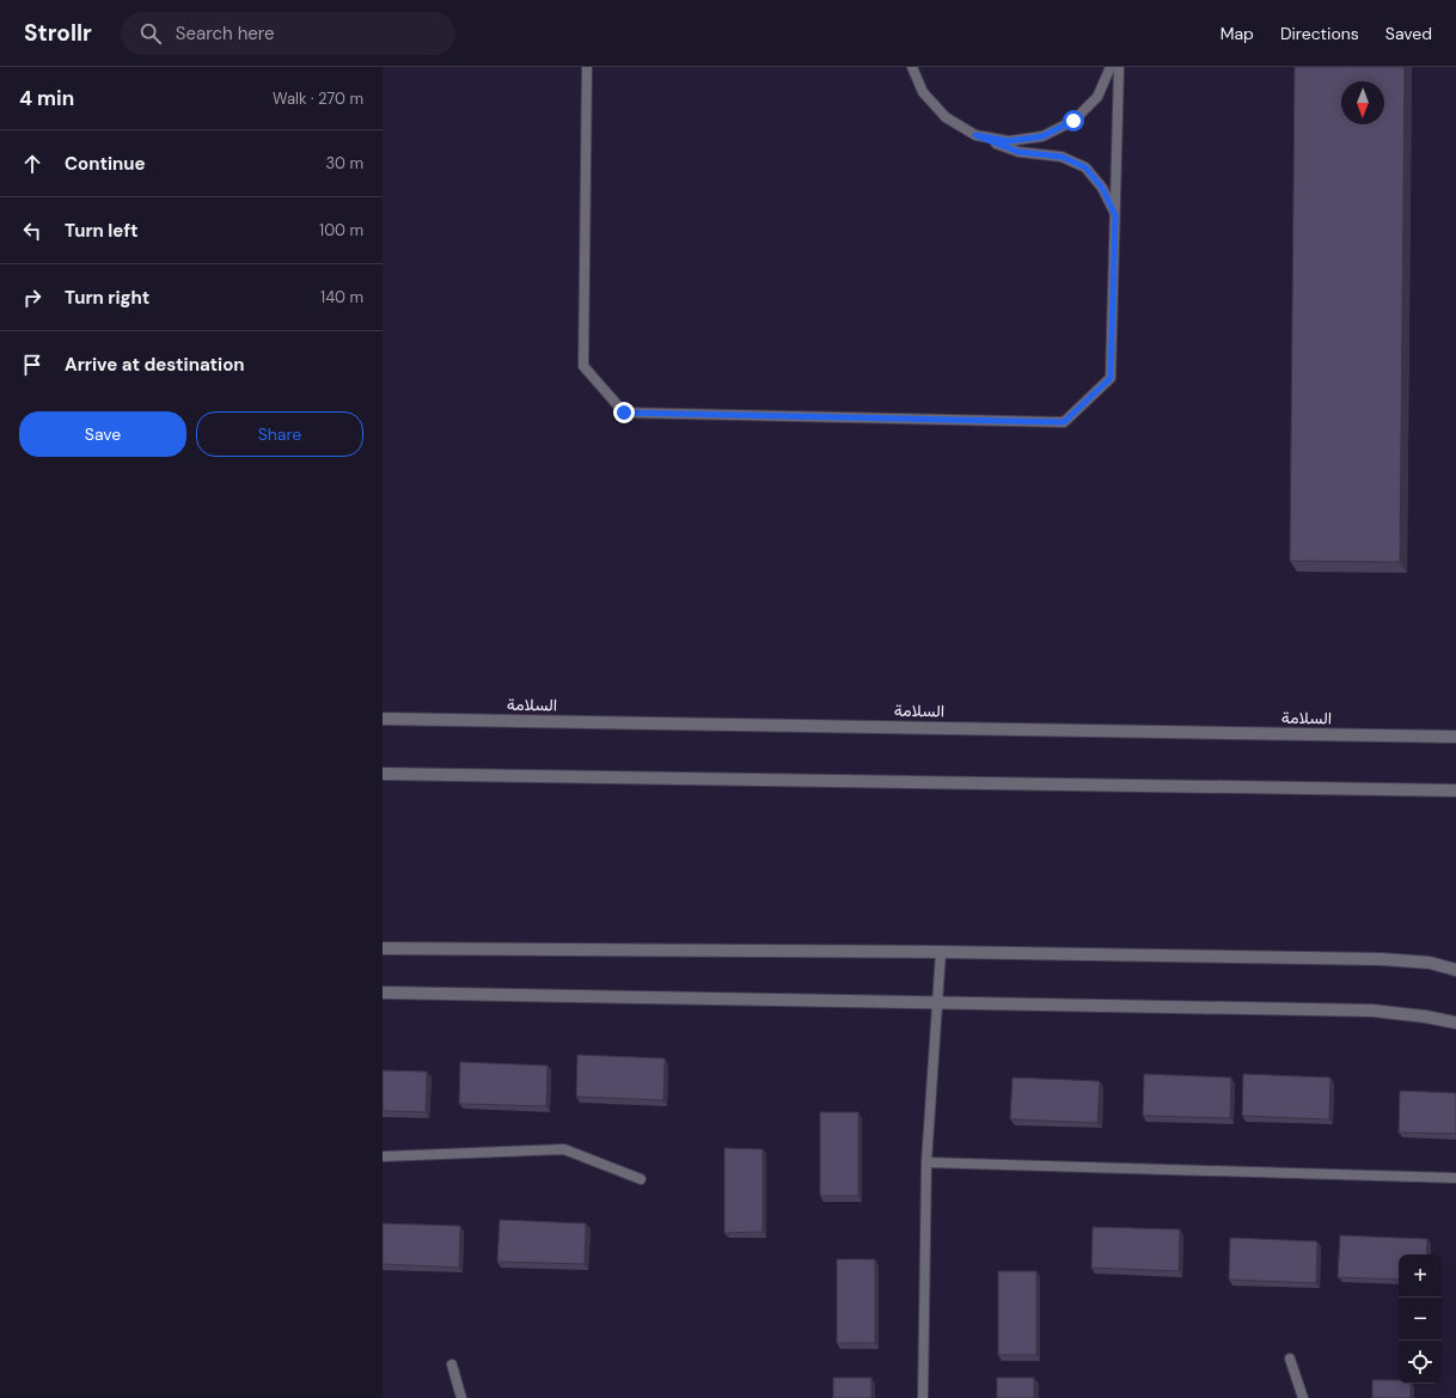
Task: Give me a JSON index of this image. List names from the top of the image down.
{
  "streets": {
    "street": ["السلامة"]
  },
  "north": "bottom",
  "page": {
    "header": "Strollr",
    "search": "Search here",
    "nav": ["Map", "Directions", "Saved"],
    "heading": ["4 min", "Walk · 270 m"],
    "list": [
      ["Continue", "30 m"],
      ["Turn left", "100 m"],
      ["Turn right", "140 m"],
      "Arrive at destination"
    ],
    "buttons": ["Save", "Share"],
    "map_buttons": ["+", "−"]
  }
}
